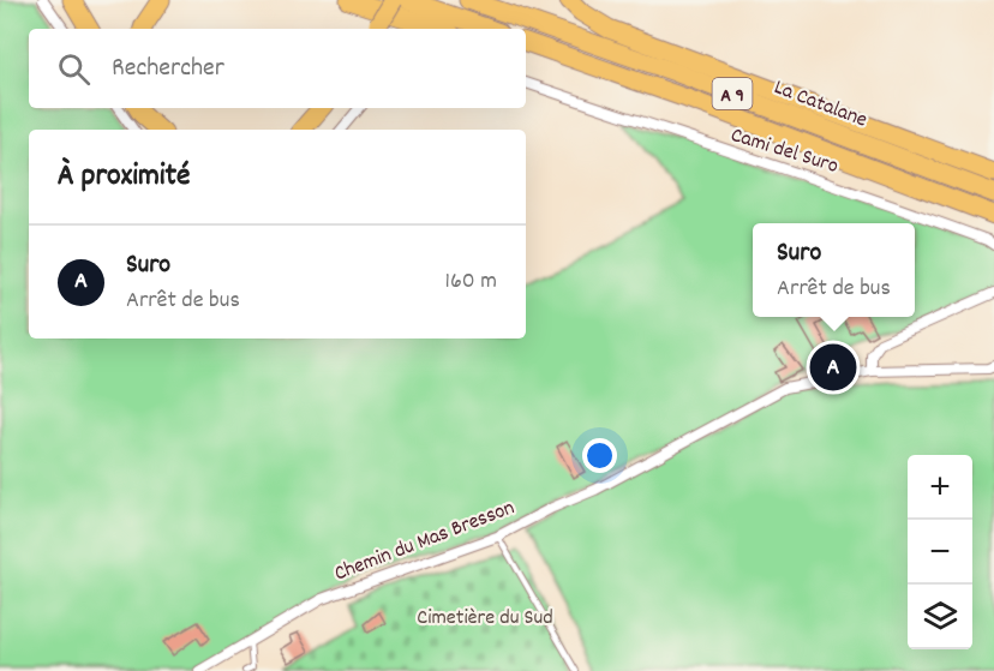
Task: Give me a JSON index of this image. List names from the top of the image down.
{
  "streets": {
    "highway": ["A 9", "La Catalane"],
    "street": ["Cami del Suro", "Chemin du Mas Bresson"]
  },
  "parks": ["Cimetière du Sud"],
  "page": {
    "search": "Rechercher",
    "heading": "À proximité",
    "popup": ["Suro", "Arrêt de bus"],
    "list": [
      {
        "mark": "A",
        "name": "Suro",
        "note": "Arrêt de bus",
        "value": "160 m"
      }
    ],
    "pins": "A",
    "map_buttons": ["+", "−"]
  }
}
